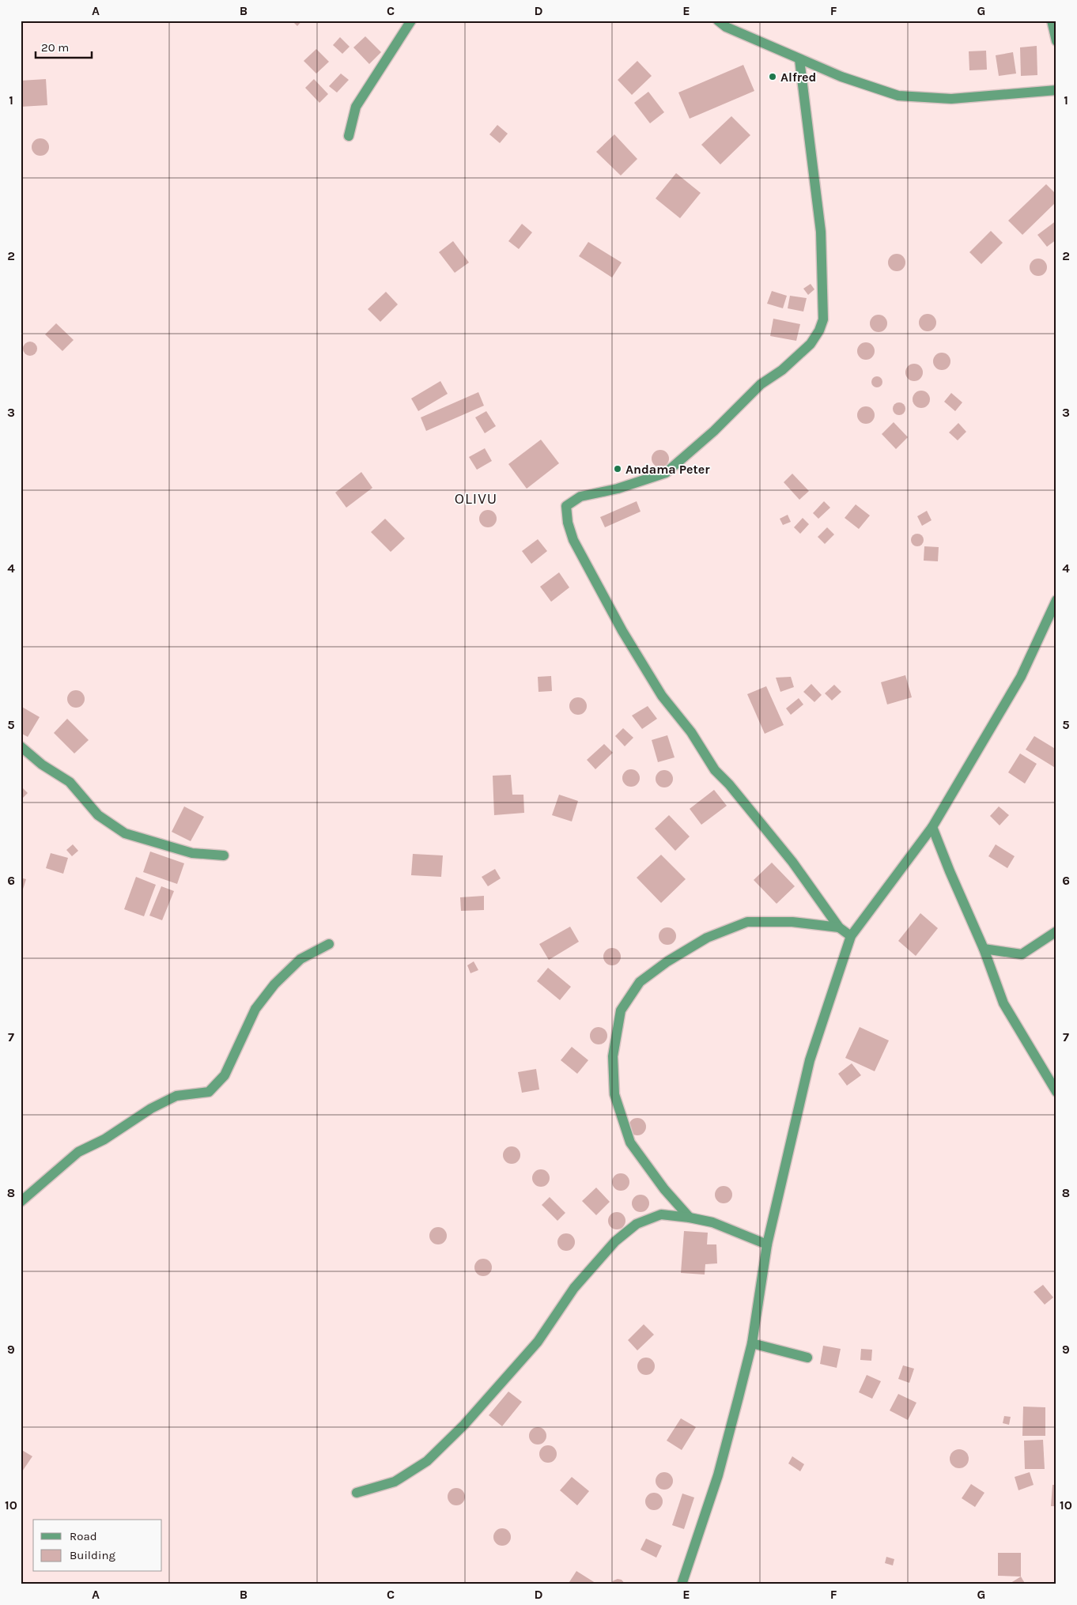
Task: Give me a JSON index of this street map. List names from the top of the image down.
{
  "districts": ["OLIVU"],
  "places": ["Alfred", "Andama Peter"],
  "legend": ["Road", "Building"],
  "scale_bar": "20 m",
  "grid": {
    "columns": [
      "A",
      "B",
      "C",
      "D",
      "E",
      "F",
      "G"
    ],
    "rows": [
      "1",
      "2",
      "3",
      "4",
      "5",
      "6",
      "7",
      "8",
      "9",
      "10"
    ]
  }
}
